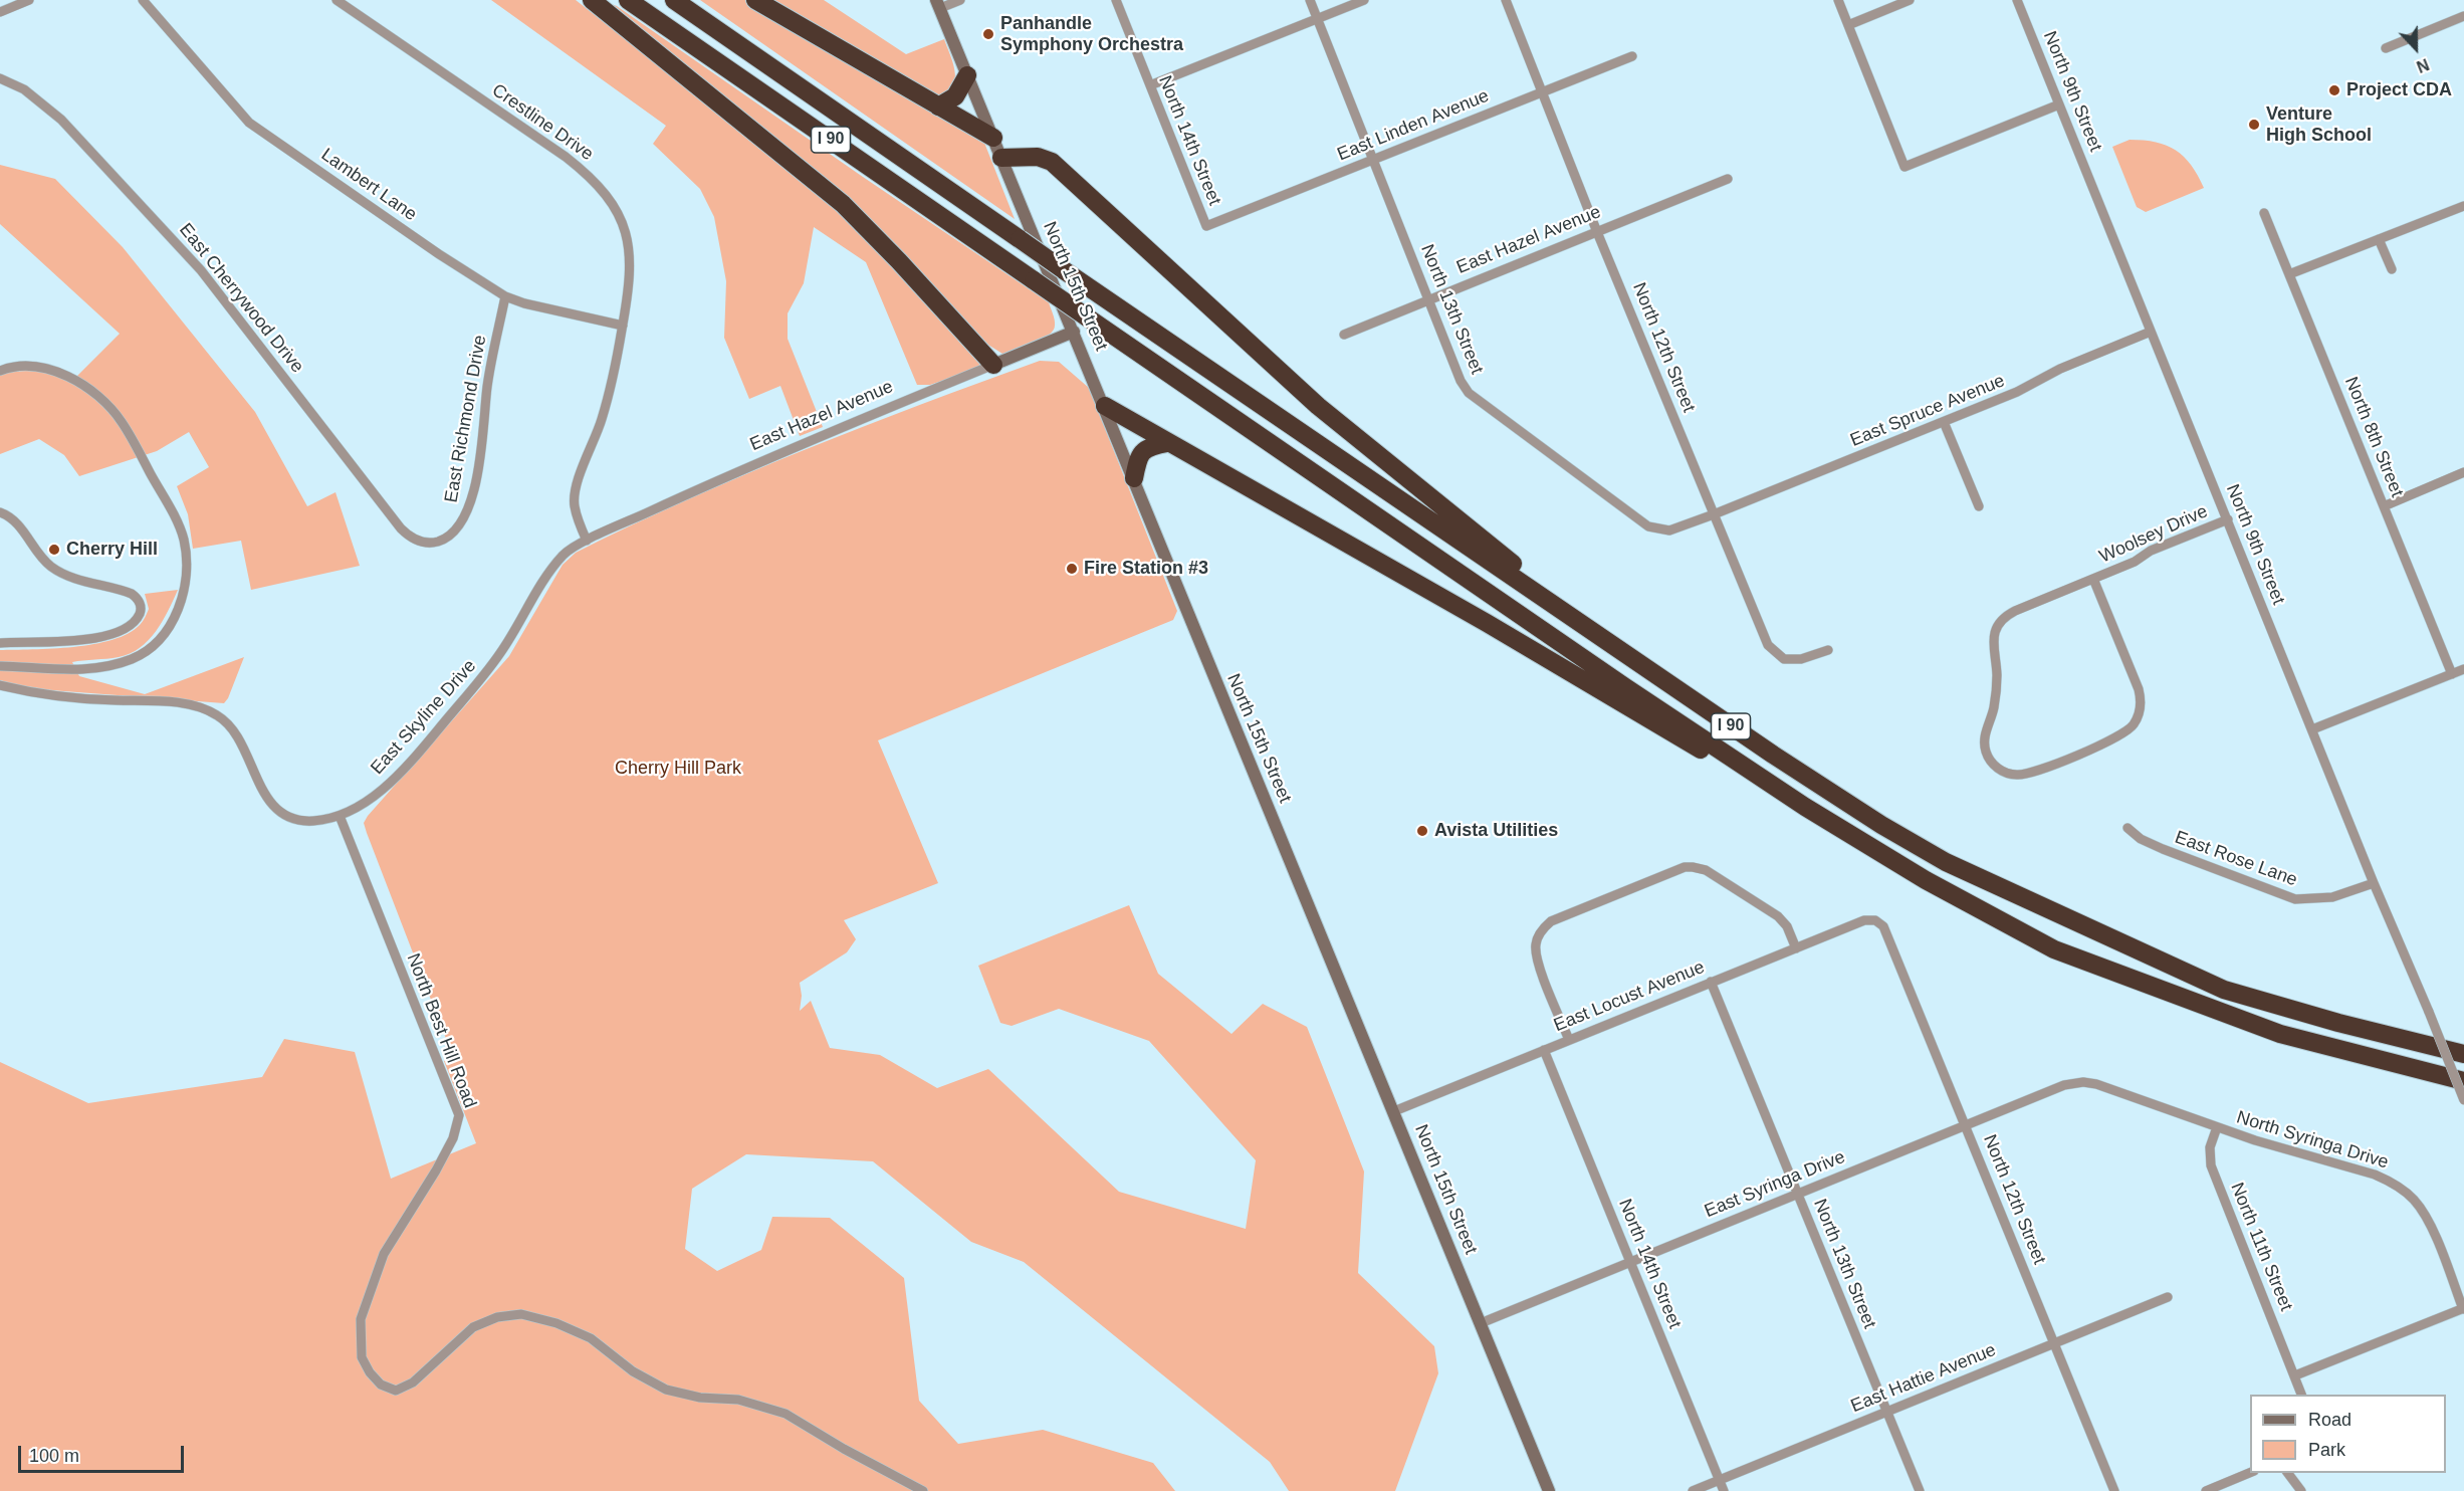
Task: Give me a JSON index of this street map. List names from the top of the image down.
{
  "streets": {
    "highway": ["I 90"],
    "main road": ["East Hazel Avenue", "North 15th Street"],
    "street": [
      "North 9th Street",
      "Crestline Drive",
      "East Linden Avenue",
      "North 14th Street",
      "Lambert Lane",
      "East Cherrywood Drive",
      "North 13th Street",
      "North 12th Street",
      "East Spruce Avenue",
      "East Richmond Drive",
      "North 8th Street",
      "Woolsey Drive",
      "East Skyline Drive",
      "East Rose Lane",
      "East Locust Avenue",
      "North Best Hill Road",
      "North Syringa Drive",
      "East Syringa Drive",
      "North 11th Street",
      "East Hattie Avenue"
    ]
  },
  "crossings": [
    ["North 9th Street", "East Spruce Avenue"],
    ["North 9th Street", "Woolsey Drive"],
    ["North 9th Street", "East Rose Lane"],
    ["Crestline Drive", "Lambert Lane"],
    ["Crestline Drive", "East Hazel Avenue"],
    ["Crestline Drive", "East Skyline Drive"],
    ["East Linden Avenue", "North 14th Street"],
    ["East Linden Avenue", "North 13th Street"],
    ["East Linden Avenue", "North 12th Street"],
    ["I 90", "North 15th Street"],
    ["North 14th Street", "East Locust Avenue"],
    ["North 14th Street", "East Syringa Drive"],
    ["North 14th Street", "East Hattie Avenue"],
    ["Lambert Lane", "East Richmond Drive"],
    ["East Hazel Avenue", "North 15th Street"],
    ["East Hazel Avenue", "North 13th Street"],
    ["East Hazel Avenue", "North 12th Street"],
    ["East Hazel Avenue", "East Skyline Drive"],
    ["North 15th Street", "East Locust Avenue"],
    ["North 15th Street", "East Syringa Drive"],
    ["East Cherrywood Drive", "East Richmond Drive"],
    ["North 13th Street", "North 12th Street"],
    ["North 13th Street", "East Spruce Avenue"],
    ["North 13th Street", "East Locust Avenue"],
    ["North 13th Street", "East Syringa Drive"],
    ["North 13th Street", "East Hattie Avenue"],
    ["North 12th Street", "East Spruce Avenue"],
    ["North 12th Street", "East Locust Avenue"],
    ["North 12th Street", "East Syringa Drive"],
    ["North 12th Street", "East Hattie Avenue"],
    ["East Skyline Drive", "North Best Hill Road"],
    ["North Syringa Drive", "East Syringa Drive"],
    ["North Syringa Drive", "North 11th Street"]
  ],
  "parks": ["Cherry Hill Park"],
  "places": [
    "Panhandle Symphony Orchestra",
    "Project CDA",
    "Venture High School",
    "Cherry Hill",
    "Fire Station #3",
    "Avista Utilities"
  ],
  "legend": ["Road", "Park"],
  "scale_bar": "100 m",
  "north": "bottom"
}
